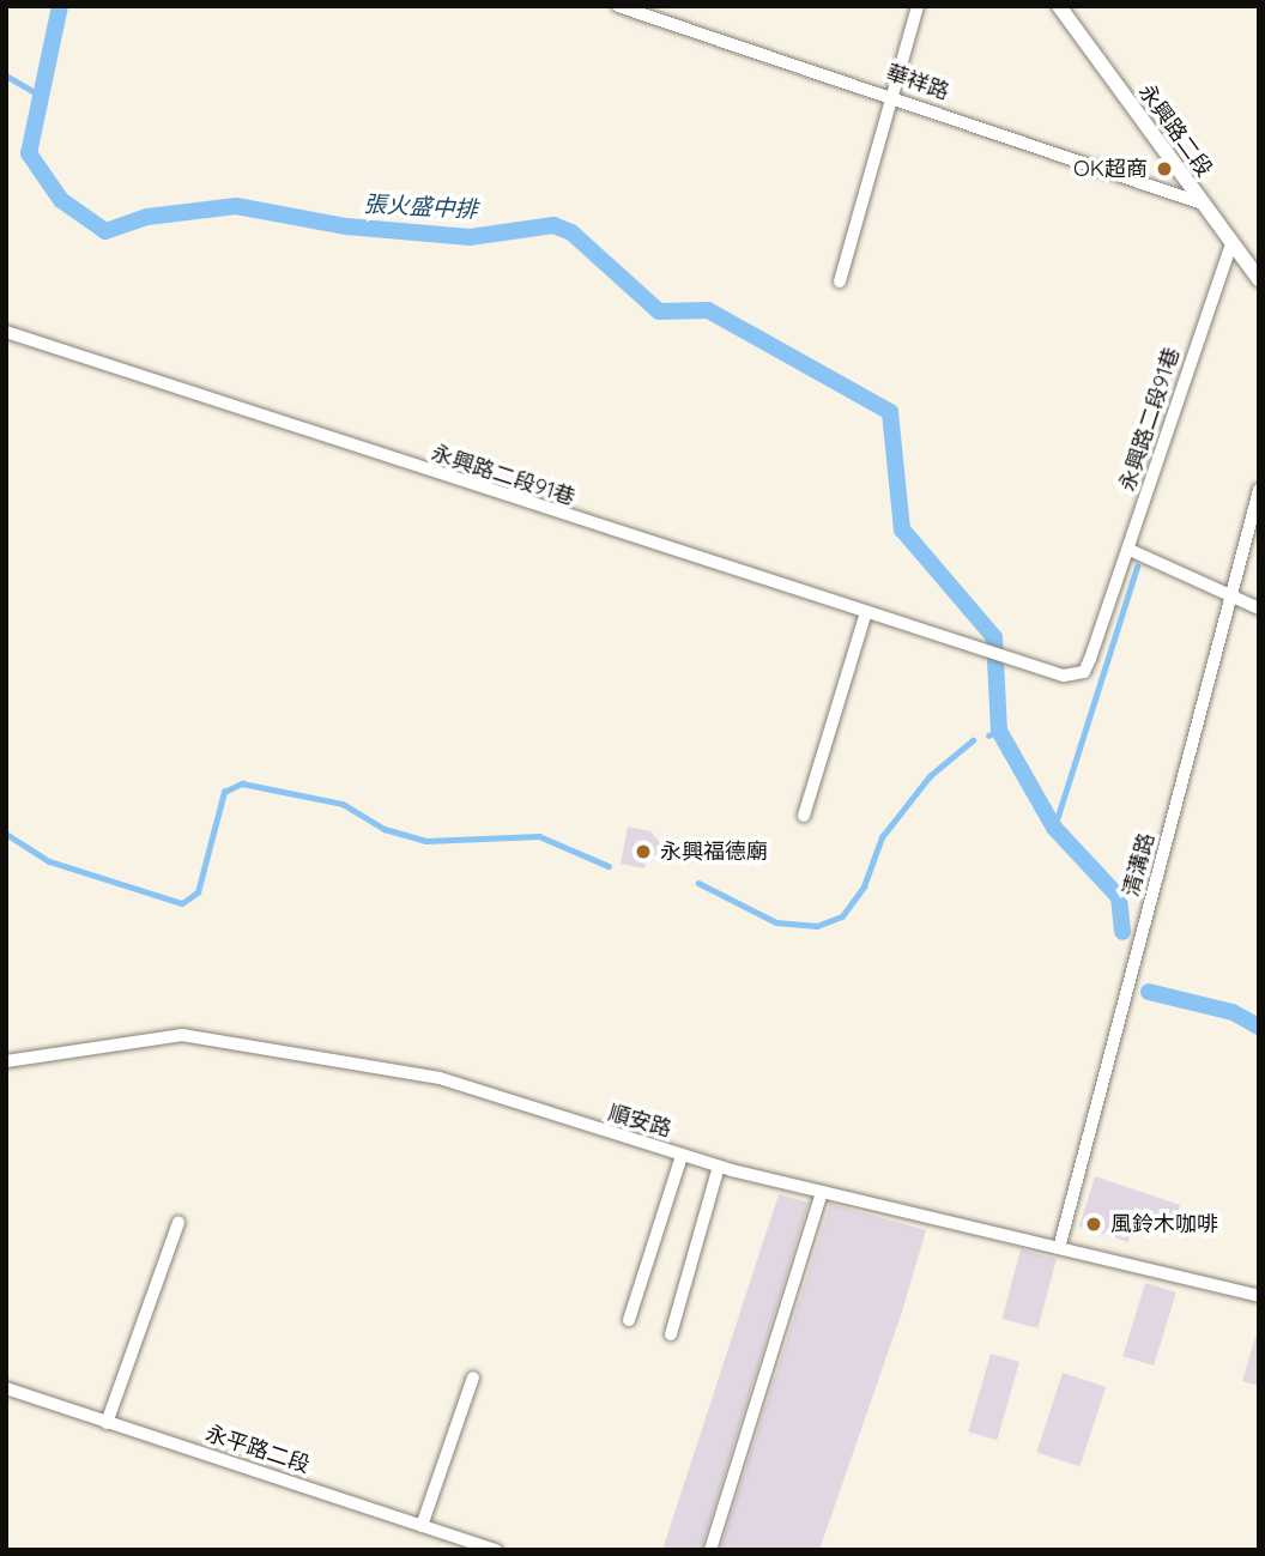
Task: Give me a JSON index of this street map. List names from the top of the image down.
{
  "streets": {
    "street": [
      "華祥路",
      "永興路二段",
      "永興路二段91巷",
      "清溝路",
      "順安路",
      "永平路二段"
    ]
  },
  "crossings": [
    ["華祥路", "永興路二段"],
    ["永興路二段", "永興路二段91巷"],
    ["清溝路", "順安路"]
  ],
  "water": ["張火盛中排"],
  "places": ["OK超商", "永興福德廟", "風鈴木咖啡"]
}
